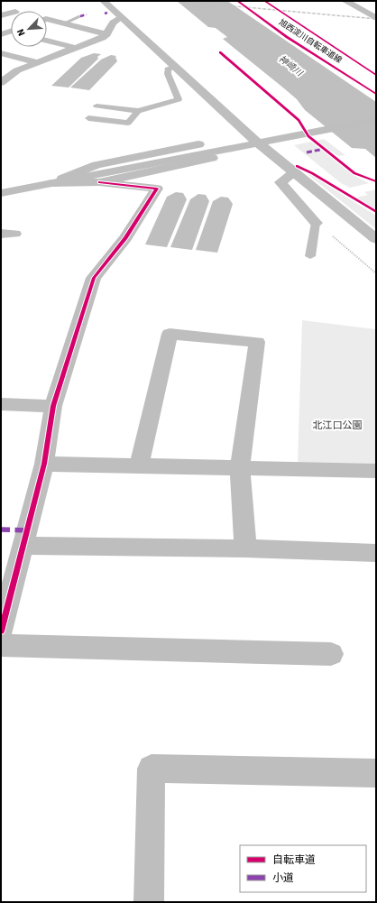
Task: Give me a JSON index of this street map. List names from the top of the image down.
{
  "streets": {
    "cycle path": ["旭西淀川自転車道線"]
  },
  "water": ["神崎川"],
  "parks": ["北江口公園"],
  "legend": ["自転車道", "小道"],
  "north": "bottom left"
}
